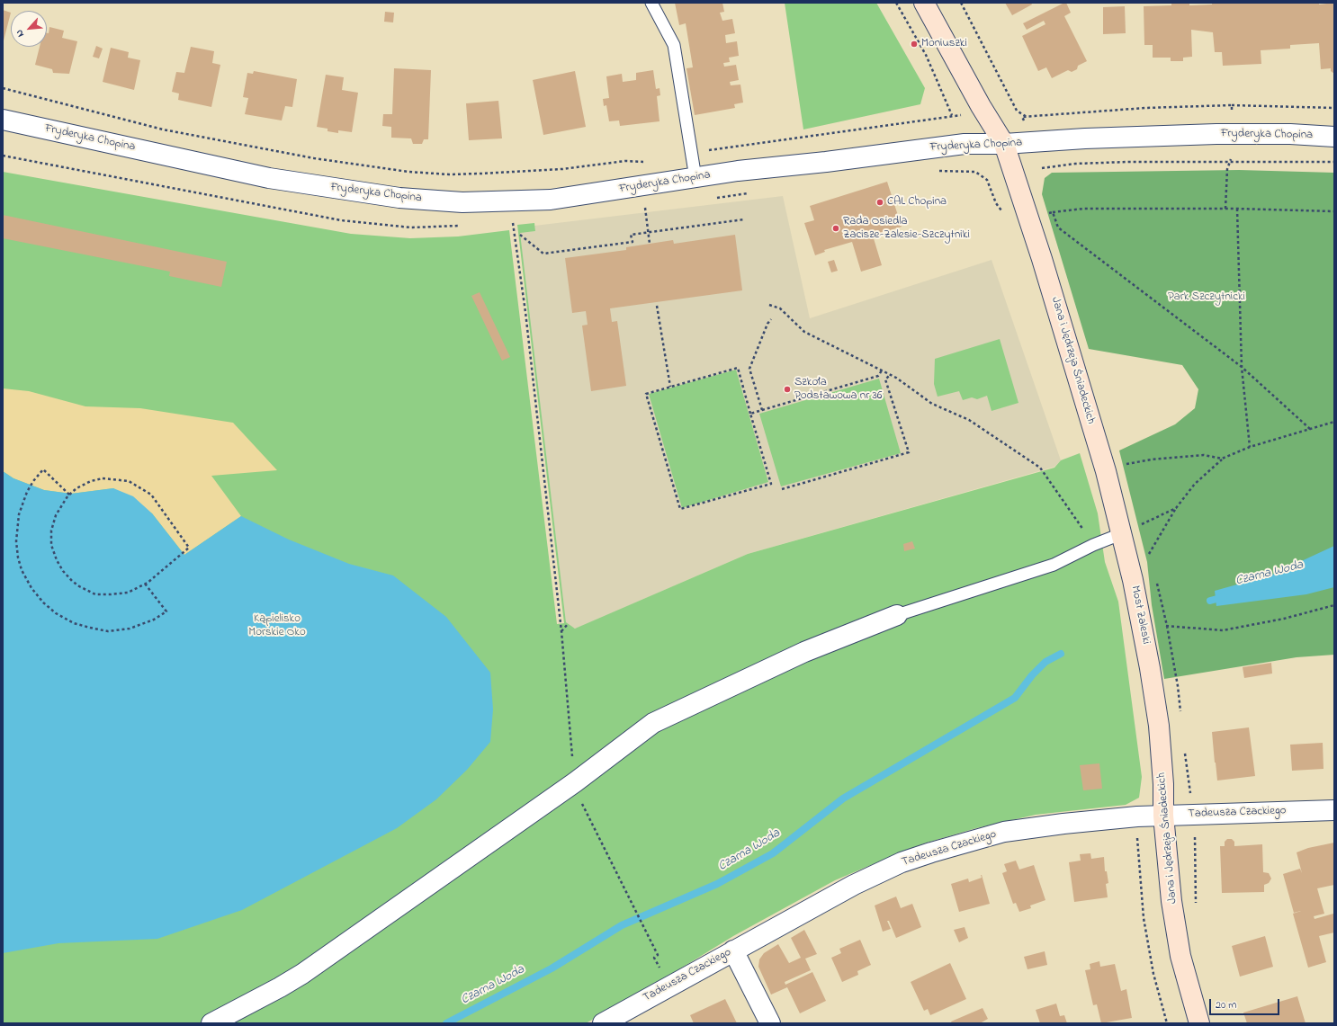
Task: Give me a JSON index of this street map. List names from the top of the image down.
{
  "streets": {
    "street": [
      "Fryderyka Chopina",
      "Jana i Jędrzeja Śniadeckich",
      "Most Zaleski",
      "Tadeusza Czackiego"
    ]
  },
  "crossings": [
    ["Fryderyka Chopina", "Jana i Jędrzeja Śniadeckich"],
    ["Jana i Jędrzeja Śniadeckich", "Most Zaleski"],
    ["Jana i Jędrzeja Śniadeckich", "Tadeusza Czackiego"]
  ],
  "water": ["Czarna Woda"],
  "parks": ["Park Szczytnicki", "Kąpielisko Morskie Oko"],
  "places": [
    "Moniuszki",
    "CAL Chopina",
    "Rada Osiedla Zacisze-Zalesie-Szczytniki",
    "Szkoła Podstawowa nr 36"
  ],
  "scale_bar": "20 m",
  "north": "bottom left"
}
